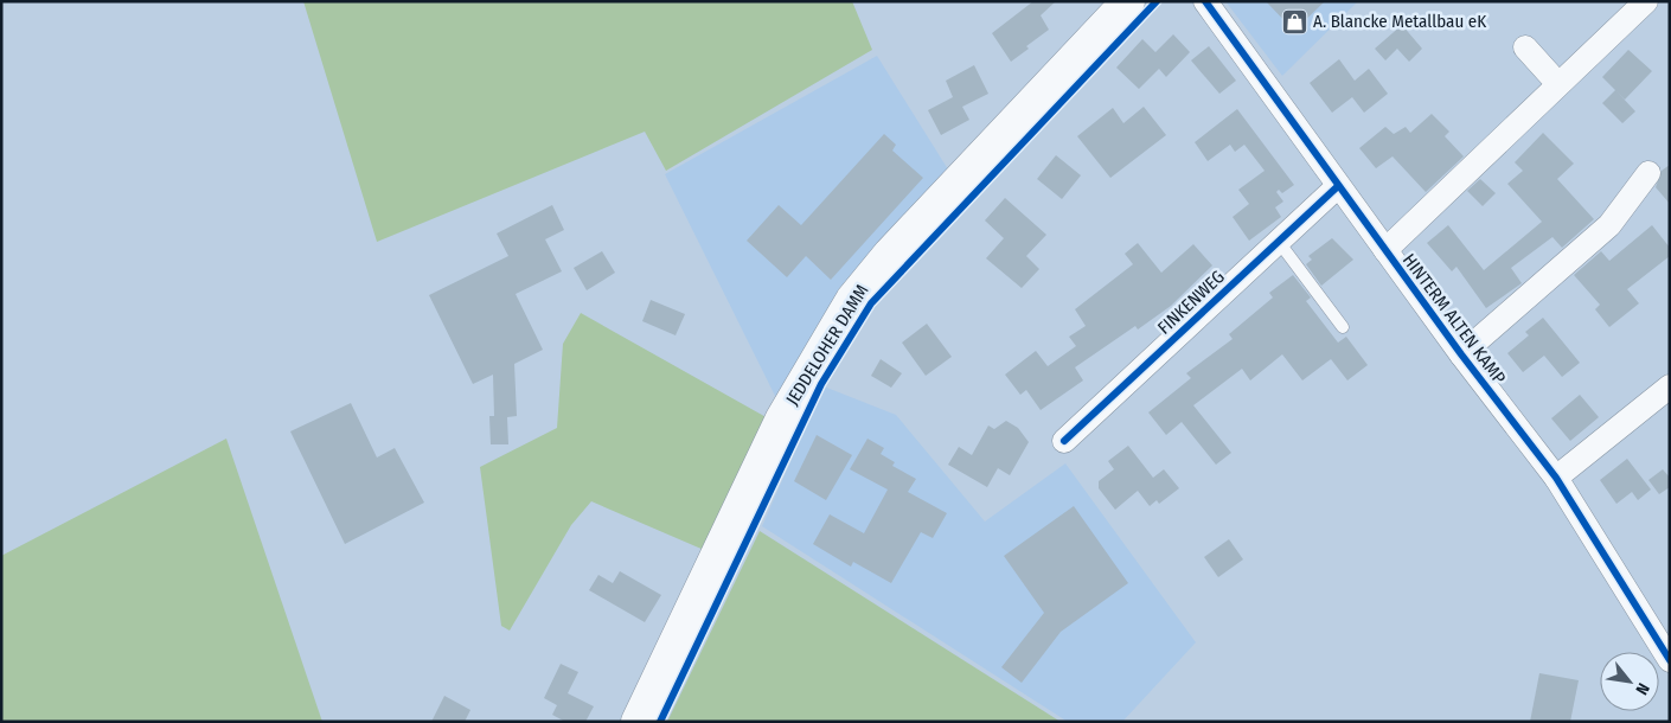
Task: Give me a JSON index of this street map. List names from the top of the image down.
{
  "streets": {
    "main road": ["JEDDELOHER DAMM"],
    "street": ["FINKENWEG", "HINTERM ALTEN KAMP"]
  },
  "crossings": [
    ["FINKENWEG", "HINTERM ALTEN KAMP"]
  ],
  "places": {
    "shop": ["A. Blancke Metallbau eK"]
  },
  "north": "bottom right"
}
